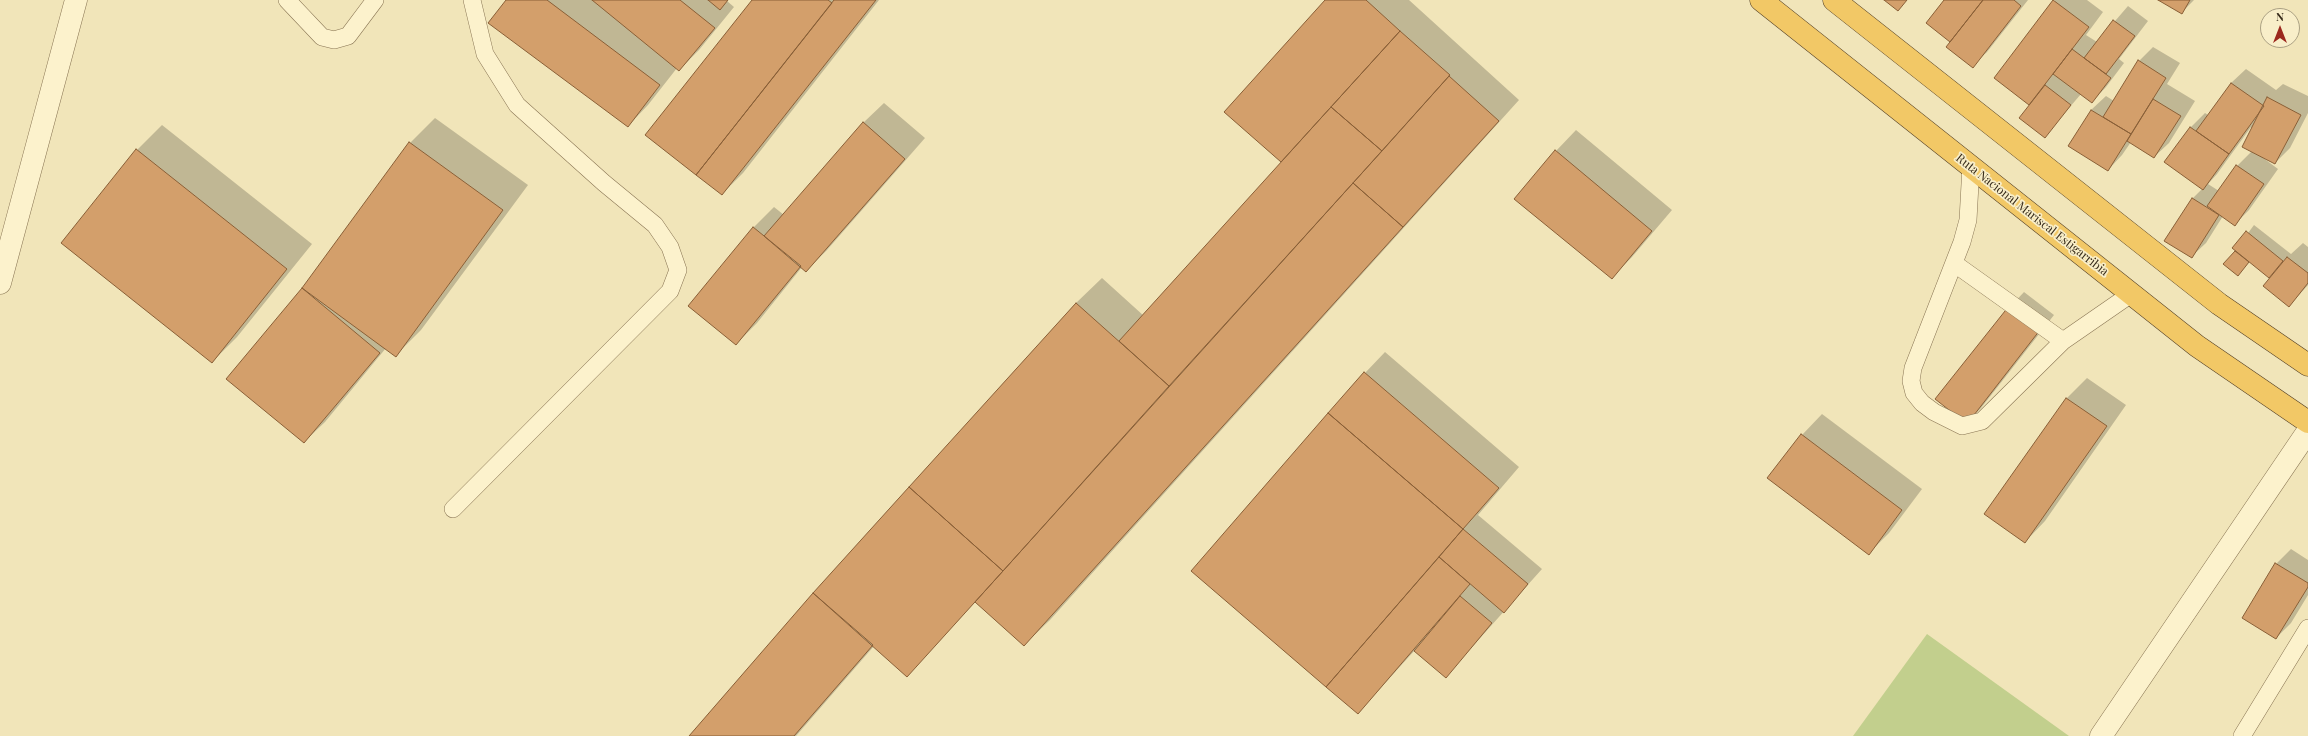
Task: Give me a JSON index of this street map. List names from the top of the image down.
{
  "streets": {
    "highway": ["Ruta Nacional Mariscal Estigarribia"]
  },
  "north": "top"
}
